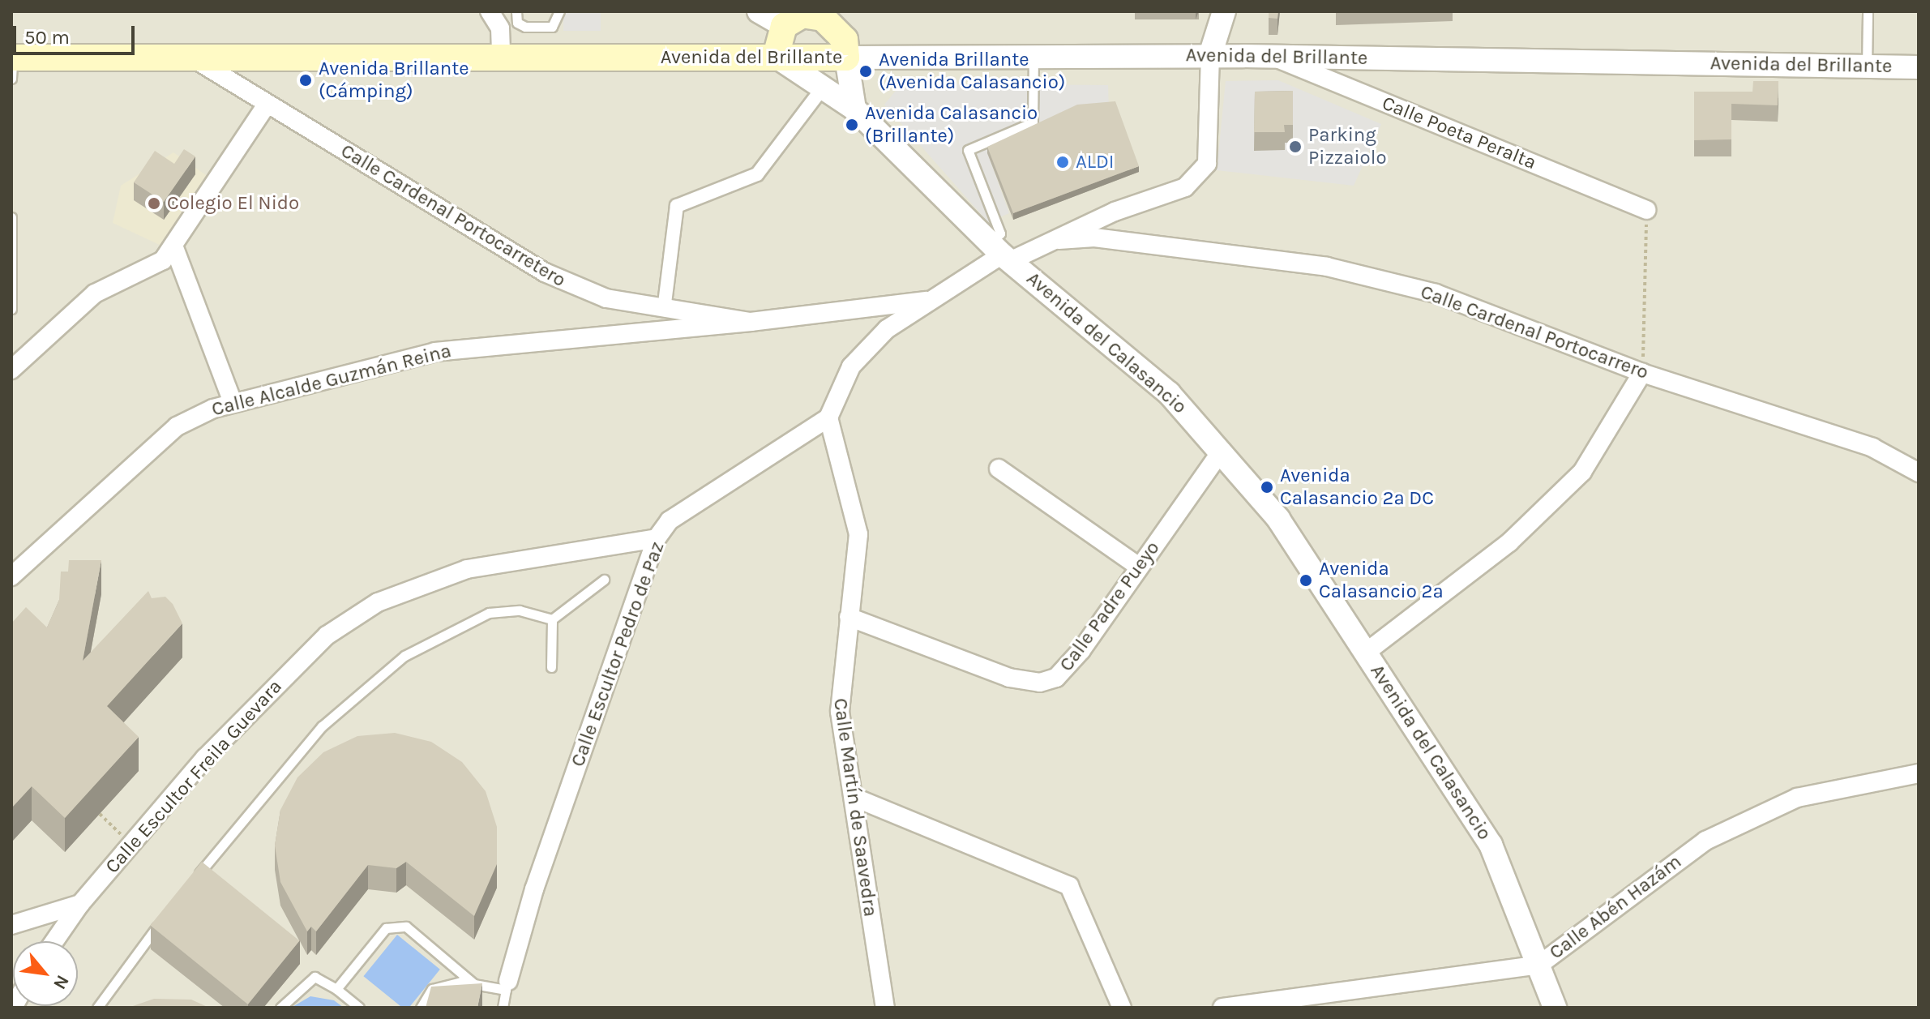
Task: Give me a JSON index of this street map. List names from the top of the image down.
{
  "streets": {
    "main road": ["Avenida del Brillante"],
    "street": [
      "Calle Poeta Peralta",
      "Calle Cardenal Portocarretero",
      "Calle Cardenal Portocarrero",
      "Avenida del Calasancio",
      "Calle Alcalde Guzmán Reina",
      "Calle Padre Pueyo",
      "Calle Escultor Pedro de Paz",
      "Calle Escultor Freila Guevara",
      "Calle Martín de Saavedra",
      "Calle Abén Hazám"
    ]
  },
  "crossings": [
    ["Avenida del Brillante", "Calle Poeta Peralta"],
    ["Avenida del Brillante", "Calle Cardenal Portocarretero"],
    ["Avenida del Brillante", "Calle Cardenal Portocarrero"],
    ["Avenida del Brillante", "Avenida del Calasancio"],
    ["Calle Cardenal Portocarretero", "Calle Alcalde Guzmán Reina"],
    ["Calle Cardenal Portocarretero", "Calle Escultor Pedro de Paz"],
    ["Calle Cardenal Portocarrero", "Avenida del Calasancio"],
    ["Calle Cardenal Portocarrero", "Calle Escultor Pedro de Paz"],
    ["Avenida del Calasancio", "Calle Padre Pueyo"],
    ["Avenida del Calasancio", "Calle Escultor Pedro de Paz"],
    ["Avenida del Calasancio", "Calle Abén Hazám"],
    ["Calle Padre Pueyo", "Calle Martín de Saavedra"],
    ["Calle Escultor Pedro de Paz", "Calle Escultor Freila Guevara"],
    ["Calle Escultor Pedro de Paz", "Calle Martín de Saavedra"]
  ],
  "places": [
    "Avenida Brillante (Avenida Calasancio)",
    "Avenida Brillante (Cámping)",
    "Avenida Calasancio (Brillante)",
    "Parking Pizzaiolo",
    "ALDI",
    "Colegio El Nido",
    "Avenida Calasancio 2ª DC",
    "Avenida Calasancio 2ª"
  ],
  "scale_bar": "50 m",
  "north": "bottom right"
}
